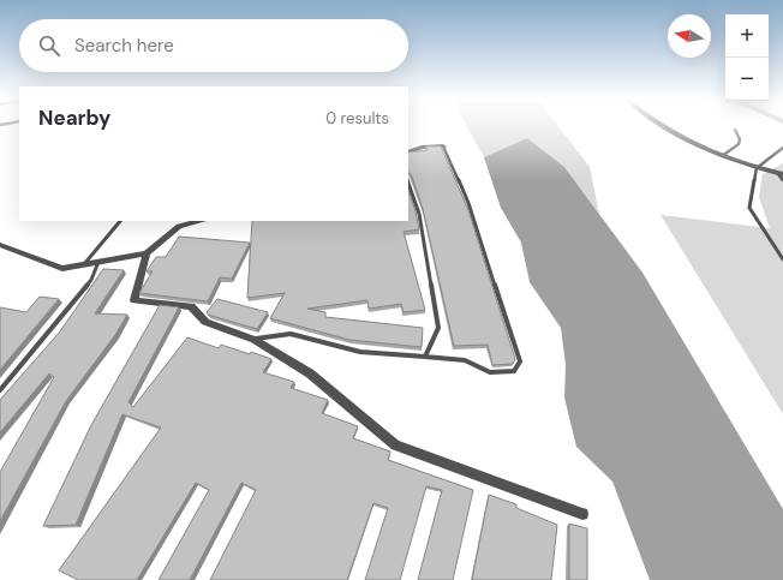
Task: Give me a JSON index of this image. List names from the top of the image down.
{
  "north": "left",
  "page": {
    "map_buttons": ["+", "−"],
    "search": "Search here",
    "heading": ["Nearby", "0 results"]
  }
}
